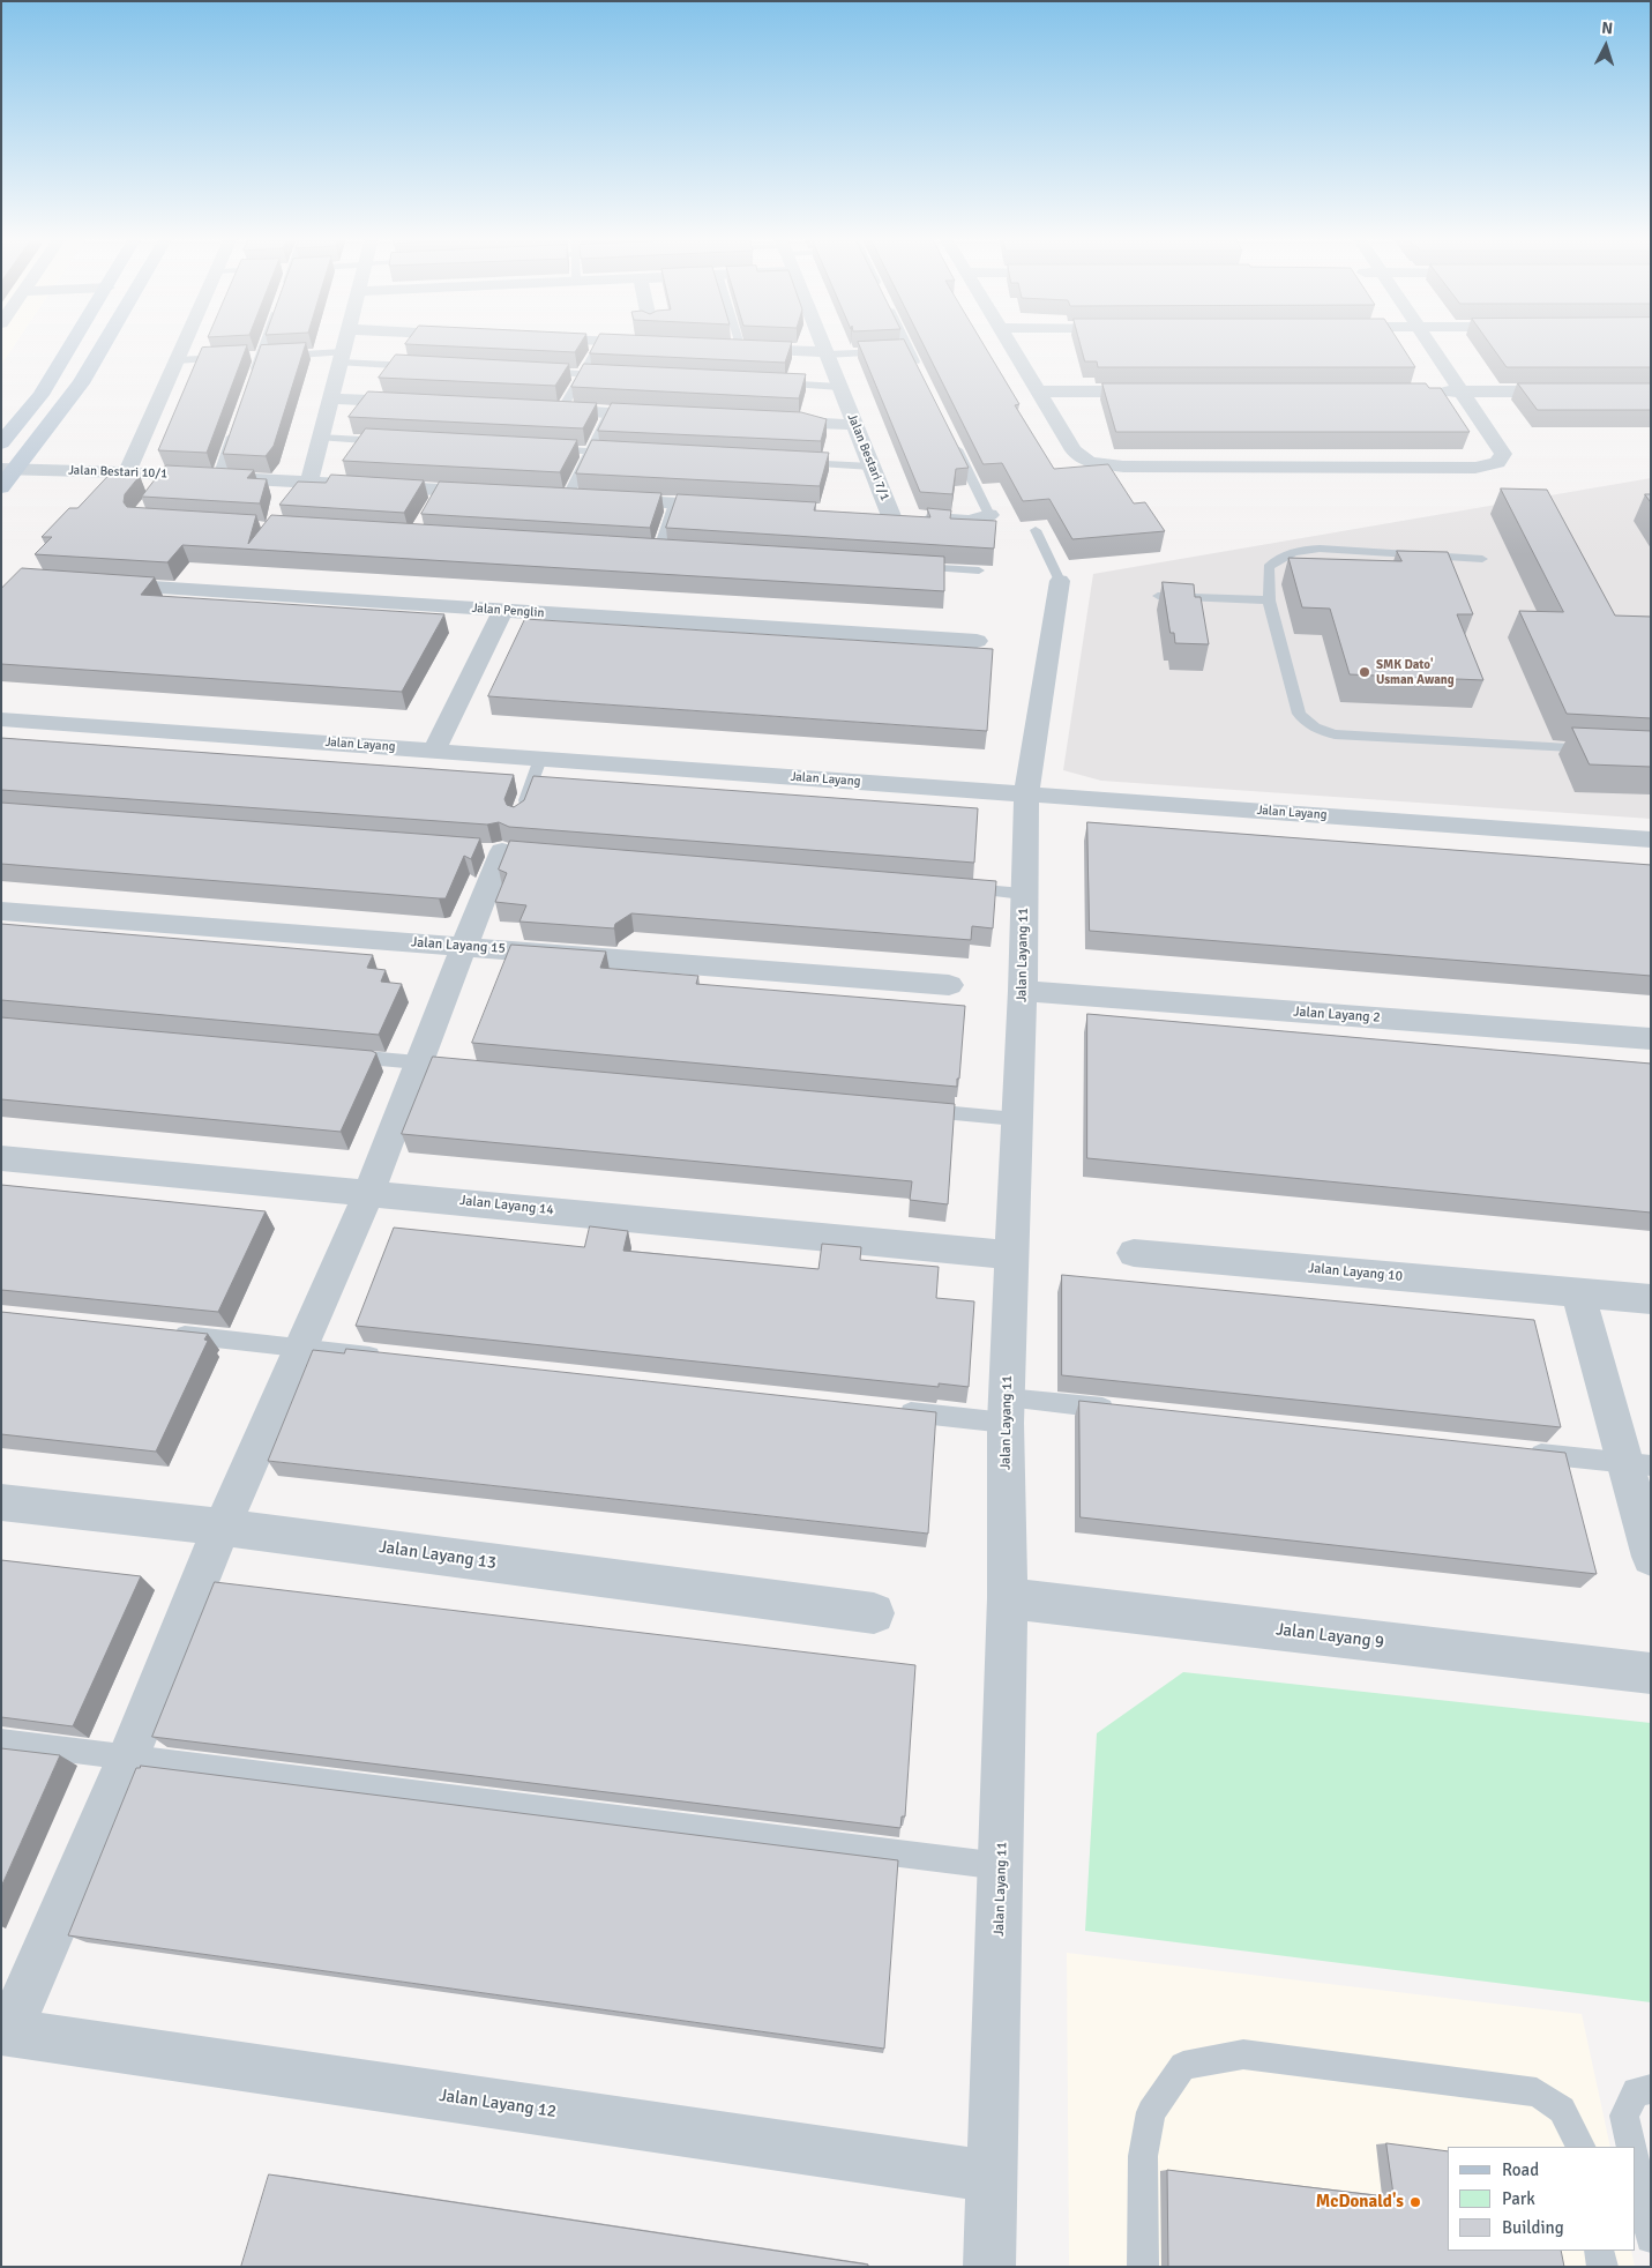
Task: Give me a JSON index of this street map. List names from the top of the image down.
{
  "streets": {
    "street": [
      "Jalan Bestari 7/1",
      "Jalan Bestari 10/1",
      "Jalan Penglin",
      "Jalan Layang",
      "Jalan Layang 15",
      "Jalan Layang 11",
      "Jalan Layang 2",
      "Jalan Layang 14",
      "Jalan Layang 10",
      "Jalan Layang 13",
      "Jalan Layang 9",
      "Jalan Layang 12"
    ]
  },
  "crossings": [
    ["Jalan Layang", "Jalan Layang 11"],
    ["Jalan Layang 11", "Jalan Layang 2"],
    ["Jalan Layang 11", "Jalan Layang 14"],
    ["Jalan Layang 11", "Jalan Layang 9"],
    ["Jalan Layang 11", "Jalan Layang 12"]
  ],
  "places": ["SMK Dato' Usman Awang", "McDonald's"],
  "legend": ["Road", "Park", "Building"],
  "north": "top"
}
